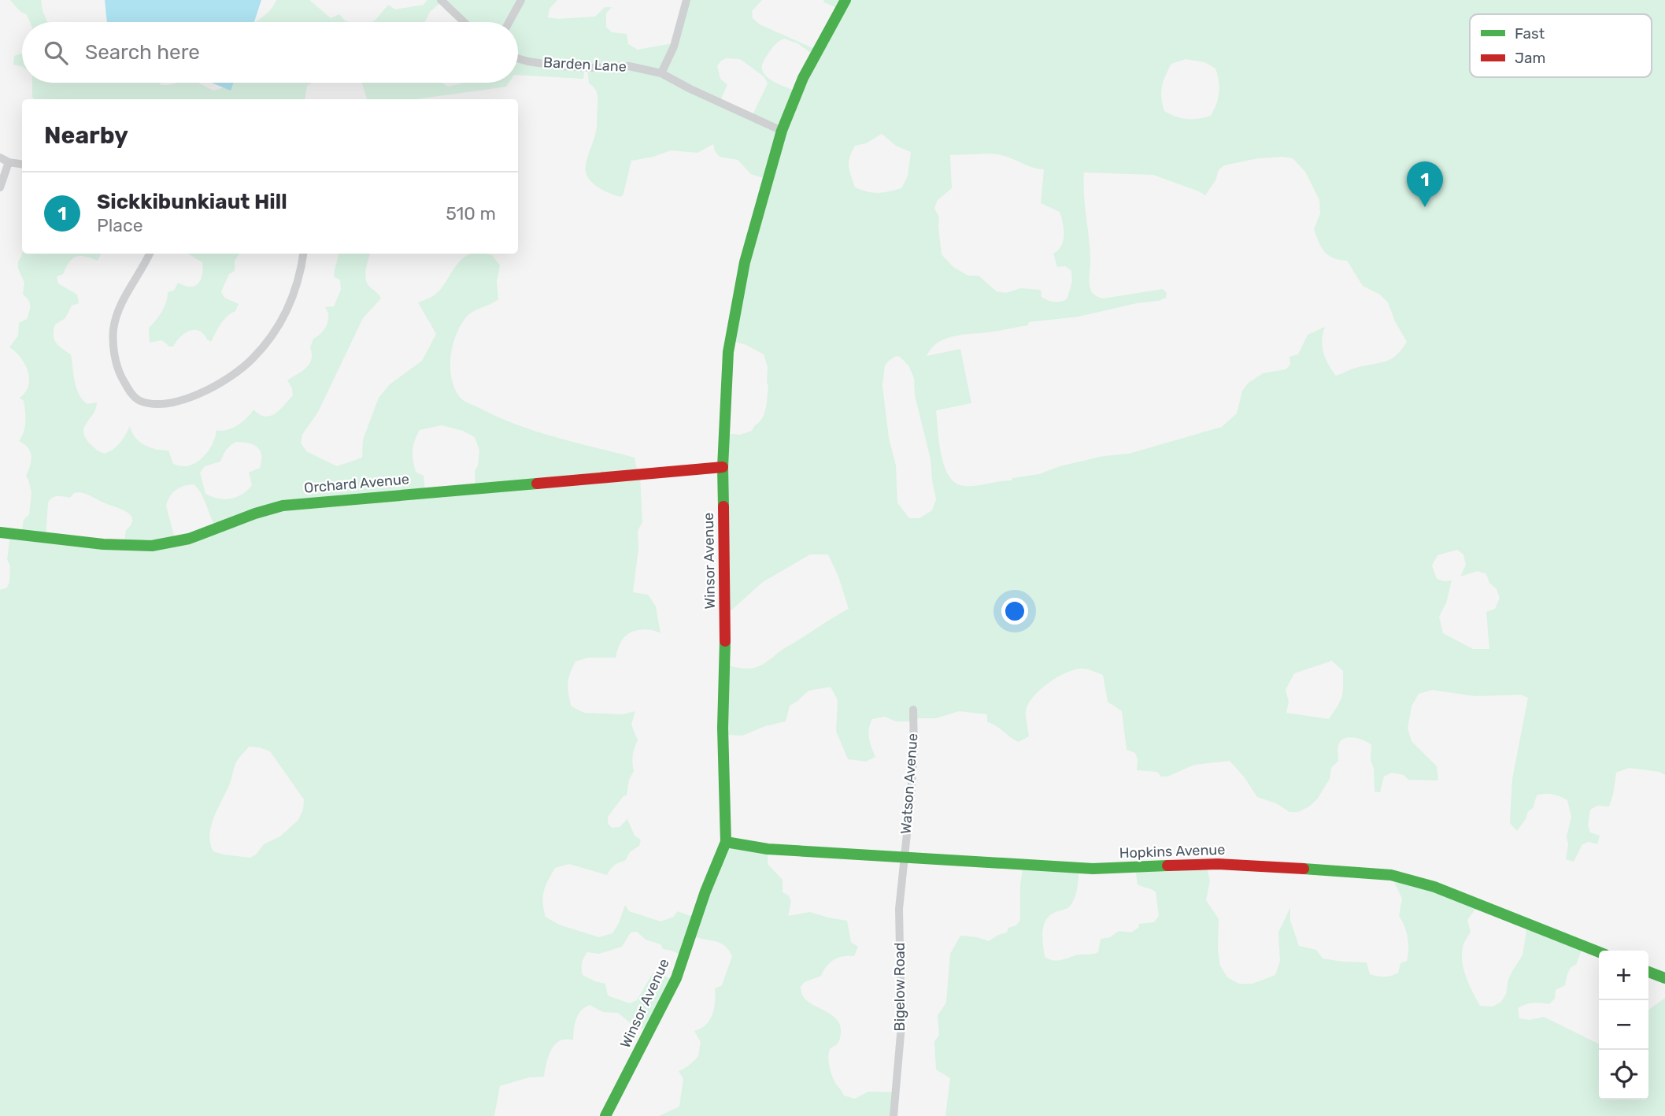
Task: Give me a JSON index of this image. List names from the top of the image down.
{
  "streets": {
    "street": [
      "Barden Lane",
      "Orchard Avenue",
      "Winsor Avenue",
      "Watson Avenue",
      "Hopkins Avenue",
      "Bigelow Road"
    ]
  },
  "crossings": [
    ["Barden Lane", "Winsor Avenue"],
    ["Orchard Avenue", "Winsor Avenue"],
    ["Winsor Avenue", "Hopkins Avenue"],
    ["Watson Avenue", "Hopkins Avenue"],
    ["Watson Avenue", "Bigelow Road"],
    ["Hopkins Avenue", "Bigelow Road"]
  ],
  "legend": ["Fast", "Jam"],
  "page": {
    "search": "Search here",
    "heading": "Nearby",
    "pins": "1",
    "list": [
      {
        "mark": "1",
        "name": "Sickkibunkiaut Hill",
        "note": "Place",
        "value": "510 m"
      }
    ],
    "map_buttons": ["+", "−"]
  }
}
